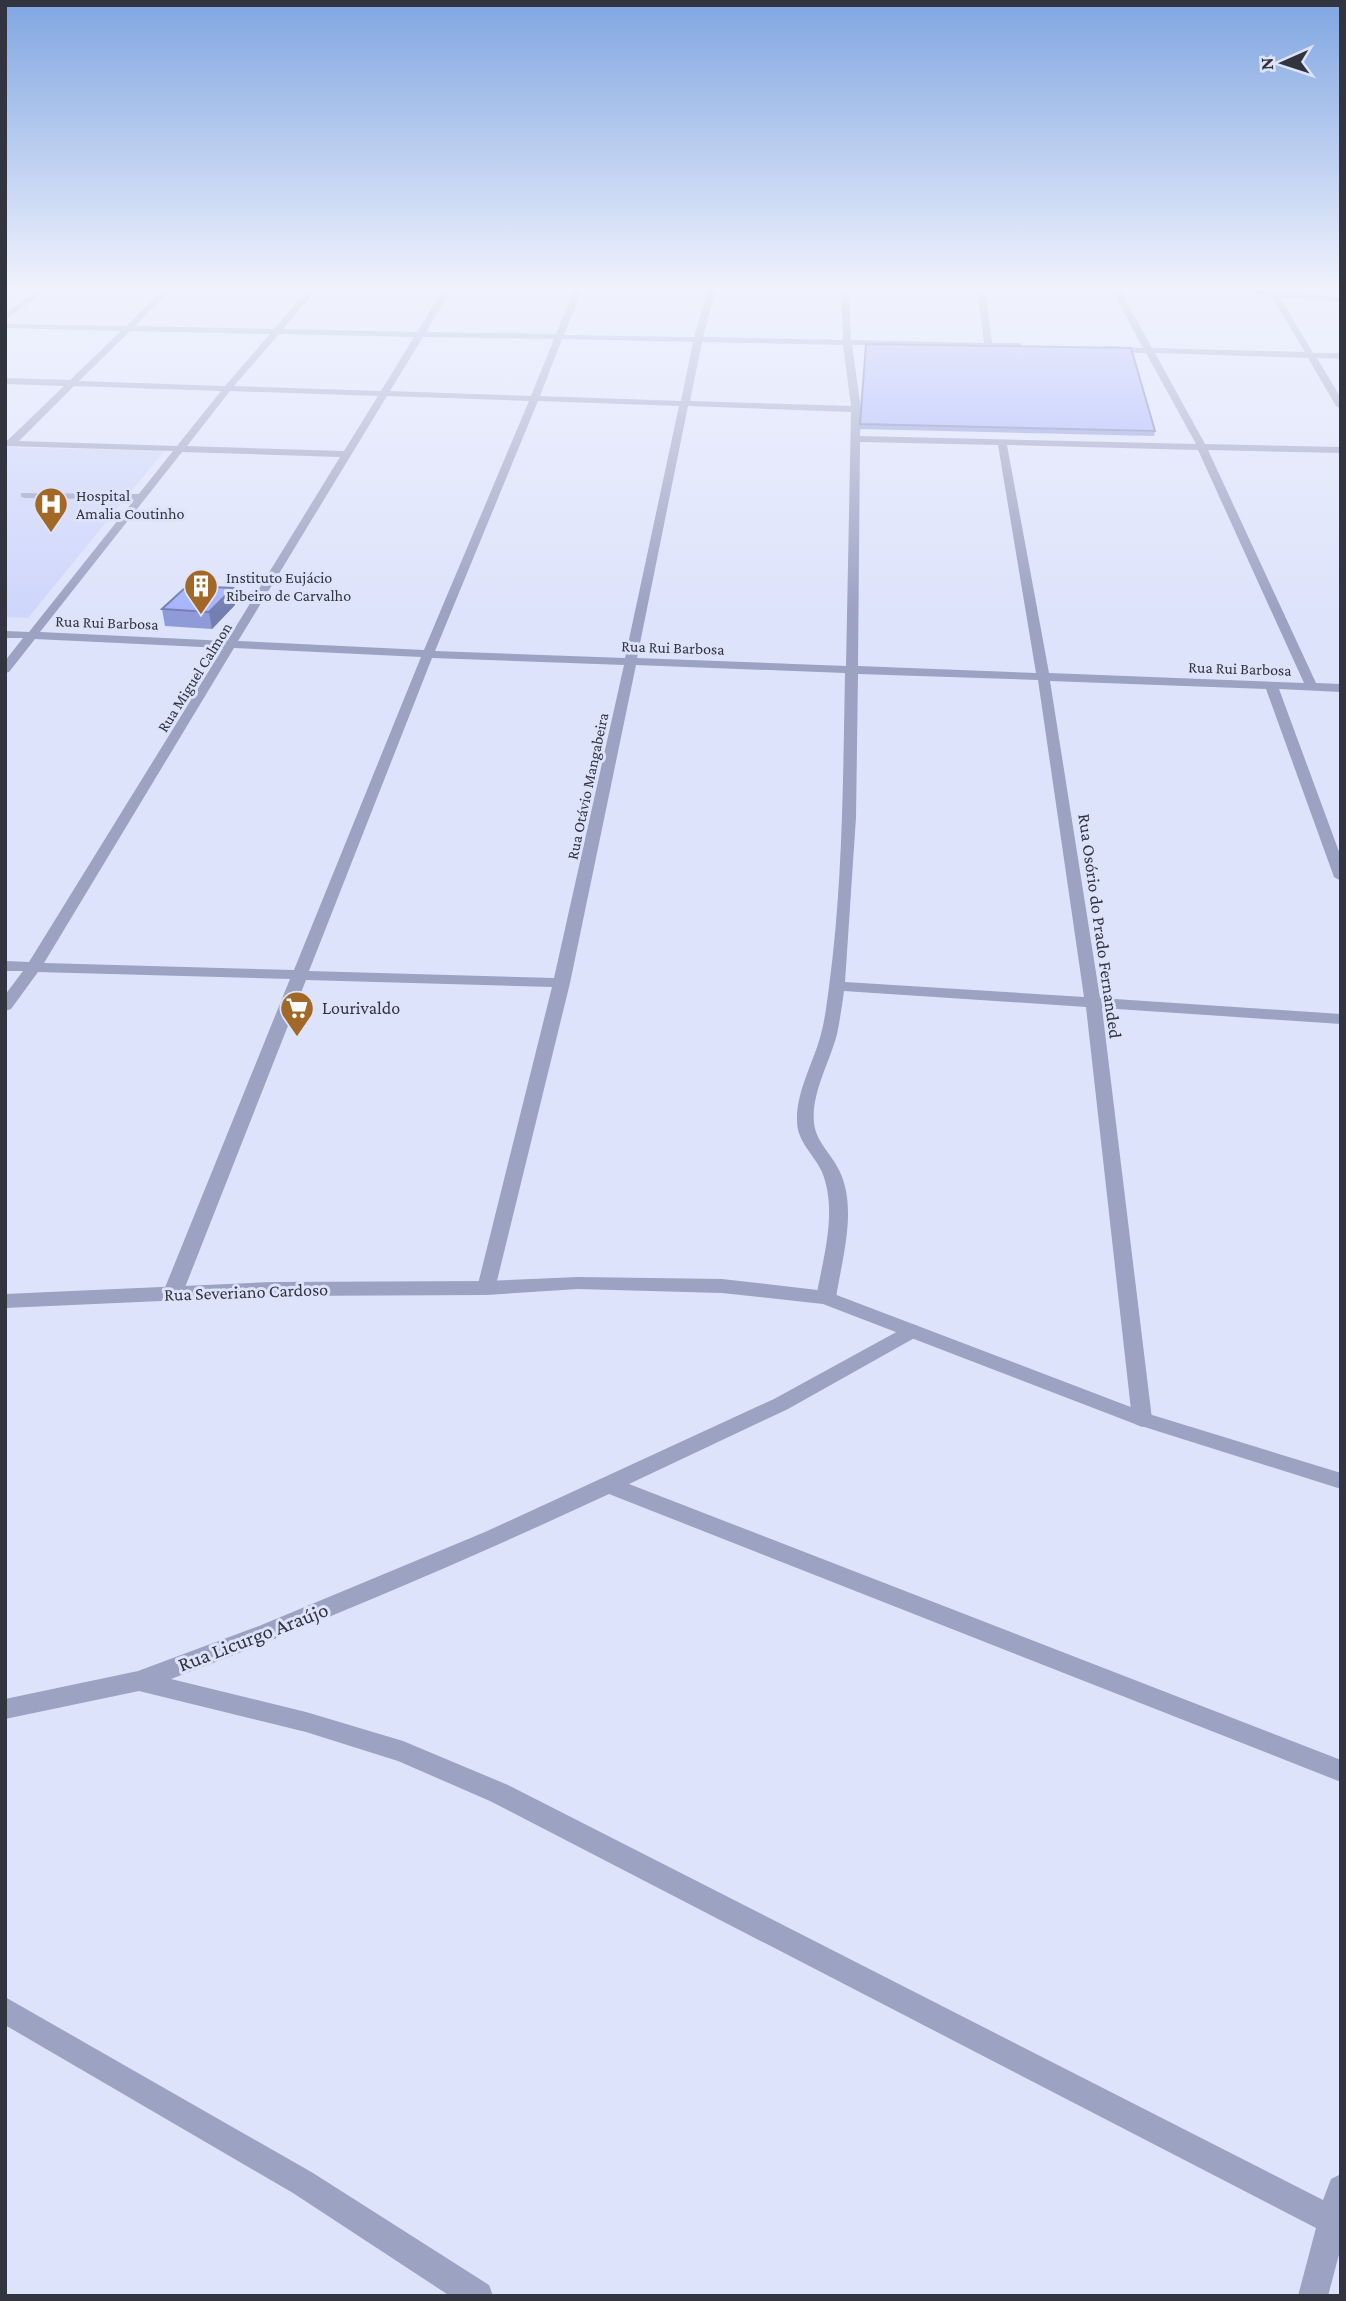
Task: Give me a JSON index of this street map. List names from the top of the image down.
{
  "streets": {
    "street": [
      "Rua Rui Barbosa",
      "Rua Miguel Calmon",
      "Rua Otávio Mangabeira",
      "Rua Osório do Prado Fernanded",
      "Rua Severiano Cardoso",
      "Rua Licurgo Araújo"
    ]
  },
  "crossings": [
    ["Rua Rui Barbosa", "Rua Miguel Calmon"],
    ["Rua Rui Barbosa", "Rua Otávio Mangabeira"],
    ["Rua Rui Barbosa", "Rua Osório do Prado Fernanded"],
    ["Rua Otávio Mangabeira", "Rua Severiano Cardoso"],
    ["Rua Osório do Prado Fernanded", "Rua Severiano Cardoso"],
    ["Rua Severiano Cardoso", "Rua Licurgo Araújo"]
  ],
  "places": {
    "hospital": ["Hospital Amalia Coutinho"],
    "building": ["Instituto Eujácio Ribeiro de Carvalho"],
    "supermarket": ["Lourivaldo"]
  },
  "north": "left"
}
